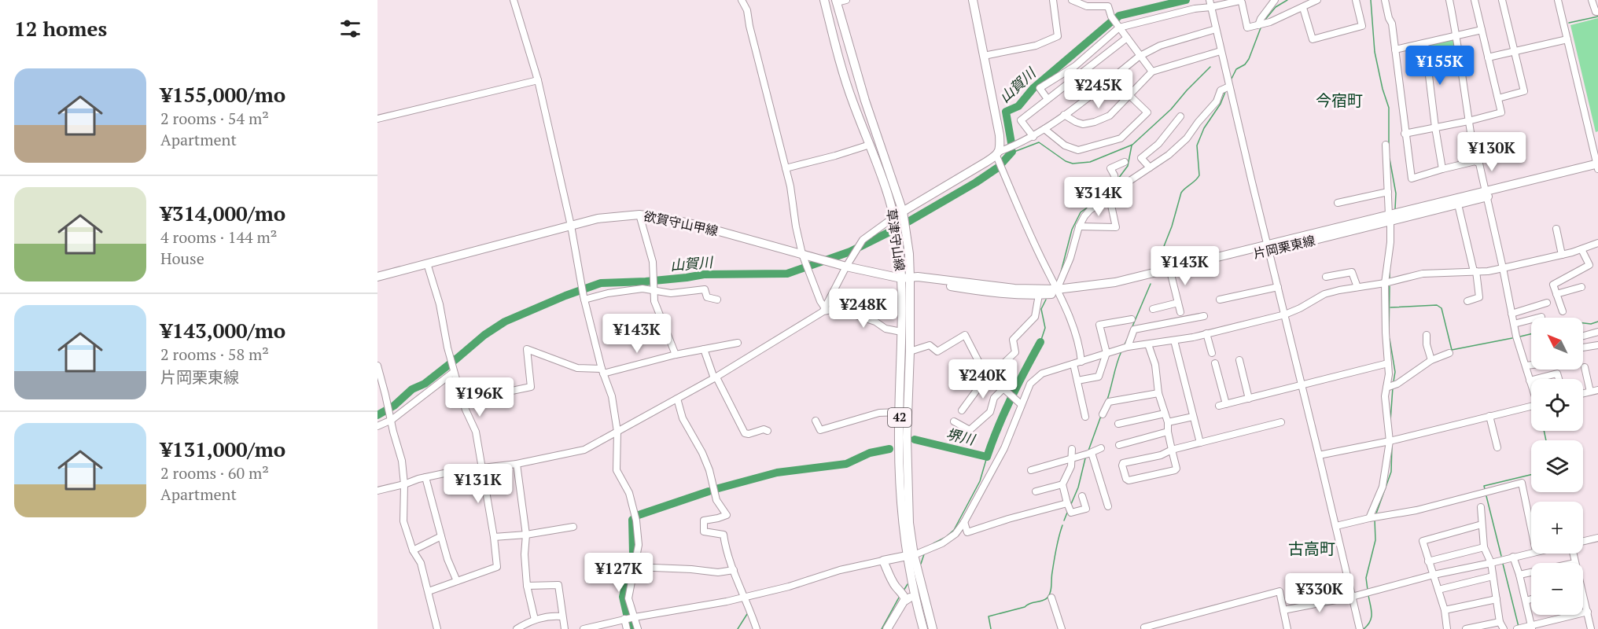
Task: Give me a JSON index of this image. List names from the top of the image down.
{
  "streets": {
    "main road": [
      "欲賀守山甲線",
      "草津守山線",
      "片岡栗東線",
      "42"
    ]
  },
  "crossings": [
    ["欲賀守山甲線", "草津守山線"],
    ["欲賀守山甲線", "片岡栗東線"],
    ["草津守山線", "片岡栗東線"]
  ],
  "districts": ["今宿町", "古高町"],
  "water": ["山賀川", "堺川"],
  "north": "top left",
  "page": {
    "heading": "12 homes",
    "price": [
      "¥155K",
      "¥245K",
      "¥130K",
      "¥314K",
      "¥143K",
      "¥248K",
      "¥143K",
      "¥240K",
      "¥196K",
      "¥131K",
      "¥127K",
      "¥330K"
    ],
    "list": [
      {
        "name": "¥155,000/mo",
        "note": "2 rooms · 54 m² · Apartment"
      },
      {
        "name": "¥314,000/mo",
        "note": "4 rooms · 144 m² · House"
      },
      {
        "name": "¥143,000/mo",
        "note": "2 rooms · 58 m² · 片岡栗東線"
      },
      {
        "name": "¥131,000/mo",
        "note": "2 rooms · 60 m² · Apartment"
      }
    ],
    "map_buttons": ["+", "−"]
  }
}
